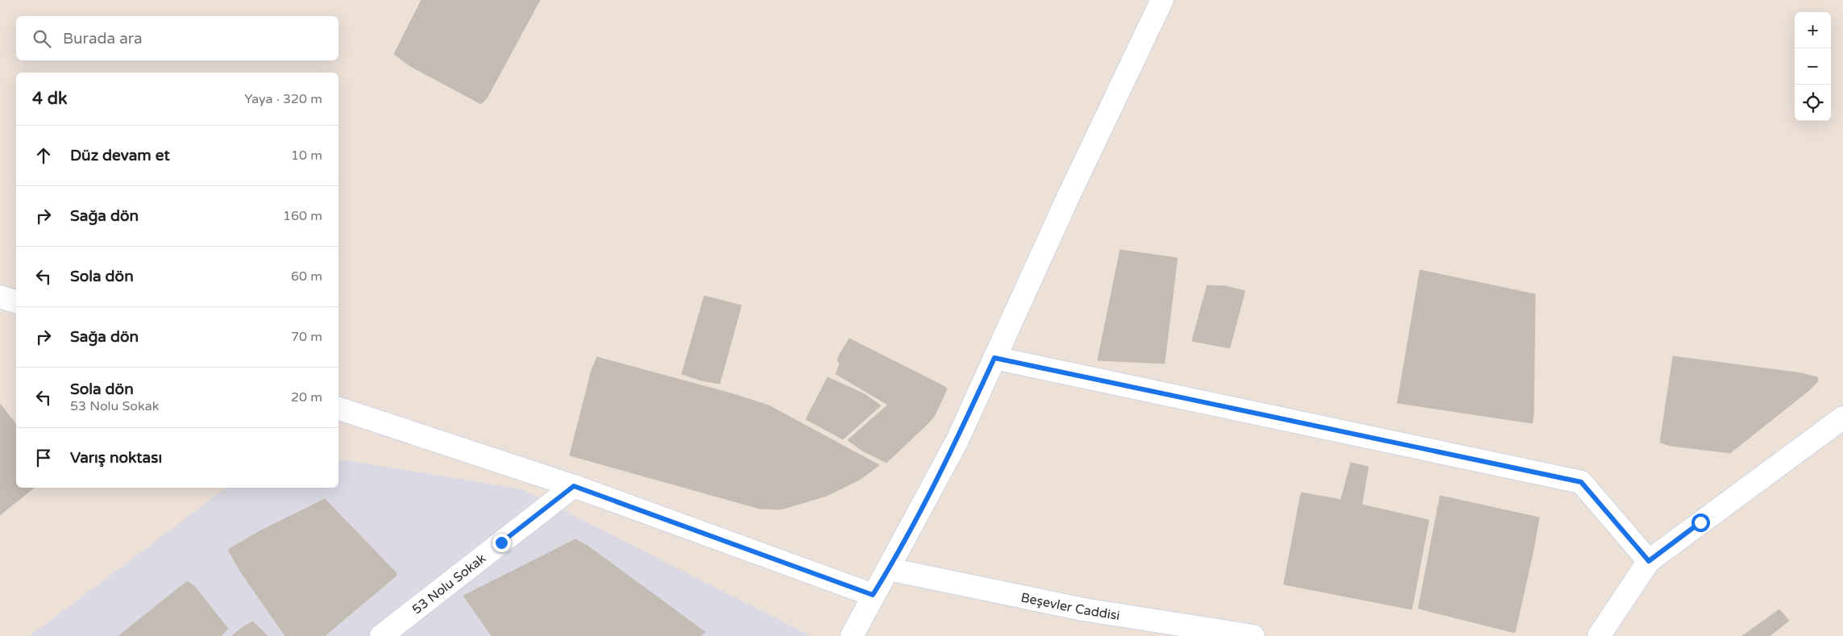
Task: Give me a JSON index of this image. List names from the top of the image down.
{
  "streets": {
    "street": ["53 Nolu Sokak", "Beşevler Caddisi"]
  },
  "page": {
    "map_buttons": ["+", "−"],
    "search": "Burada ara",
    "heading": ["4 dk", "Yaya · 320 m"],
    "list": [
      ["Düz devam et", "10 m"],
      ["Sağa dön", "160 m"],
      ["Sola dön", "60 m"],
      ["Sağa dön", "70 m"],
      ["Sola dön", "53 Nolu Sokak", "20 m"],
      "Varış noktası"
    ]
  }
}
